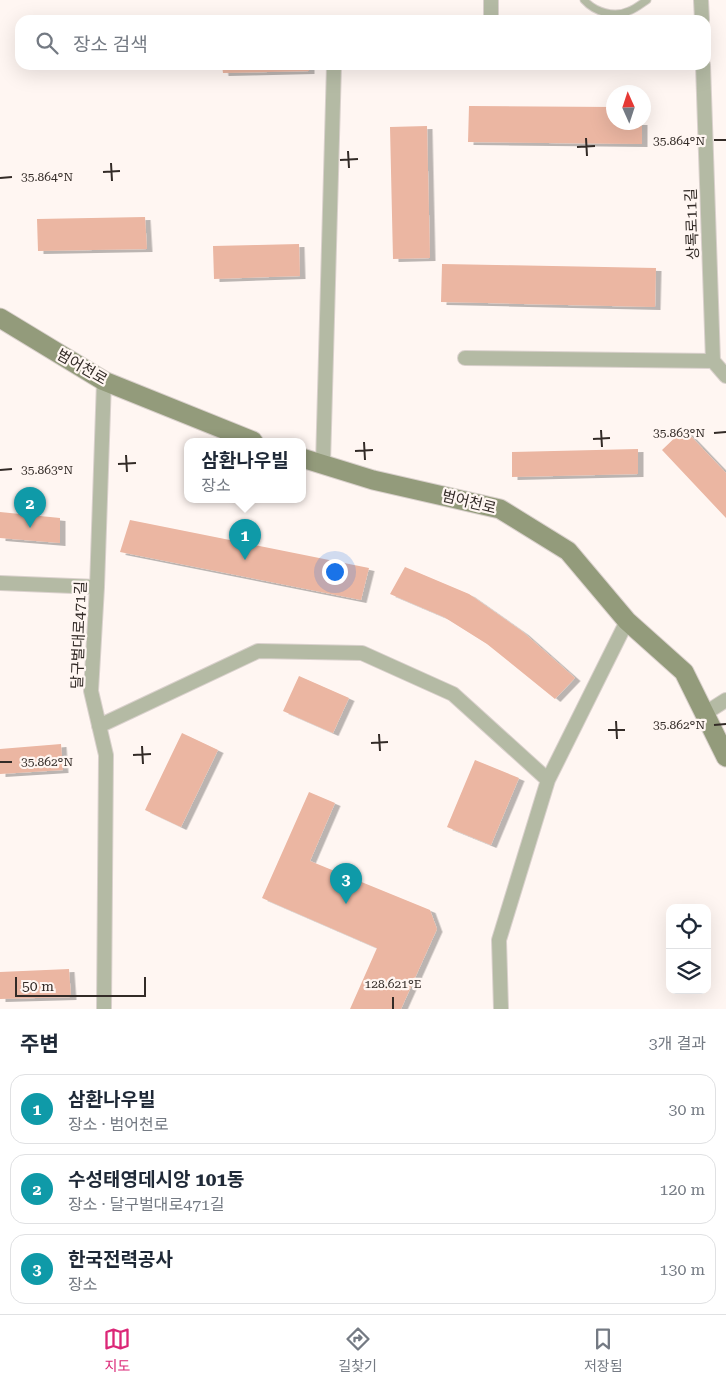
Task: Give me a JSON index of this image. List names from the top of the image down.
{
  "streets": {
    "street": ["상록로11길", "범어천로", "달구벌대로471길"]
  },
  "crossings": [
    ["범어천로", "달구벌대로471길"]
  ],
  "scale_bar": "50 m",
  "north": "top",
  "page": {
    "search": "장소 검색",
    "popup": ["삼환나우빌", "장소"],
    "pins": ["2", "1", "3"],
    "scale": "50 m",
    "heading": ["주변", "3개 결과"],
    "list": [
      {
        "mark": "1",
        "name": "삼환나우빌",
        "note": "장소 · 범어천로",
        "value": "30 m"
      },
      {
        "mark": "2",
        "name": "수성태영데시앙 101동",
        "note": "장소 · 달구벌대로471길",
        "value": "120 m"
      },
      {
        "mark": "3",
        "name": "한국전력공사",
        "note": "장소",
        "value": "130 m"
      }
    ],
    "nav": ["지도", "길찾기", "저장됨"]
  },
  "coordinates": [
    "35.864°N",
    "35.863°N",
    "35.862°N",
    "128.621°E"
  ]
}
